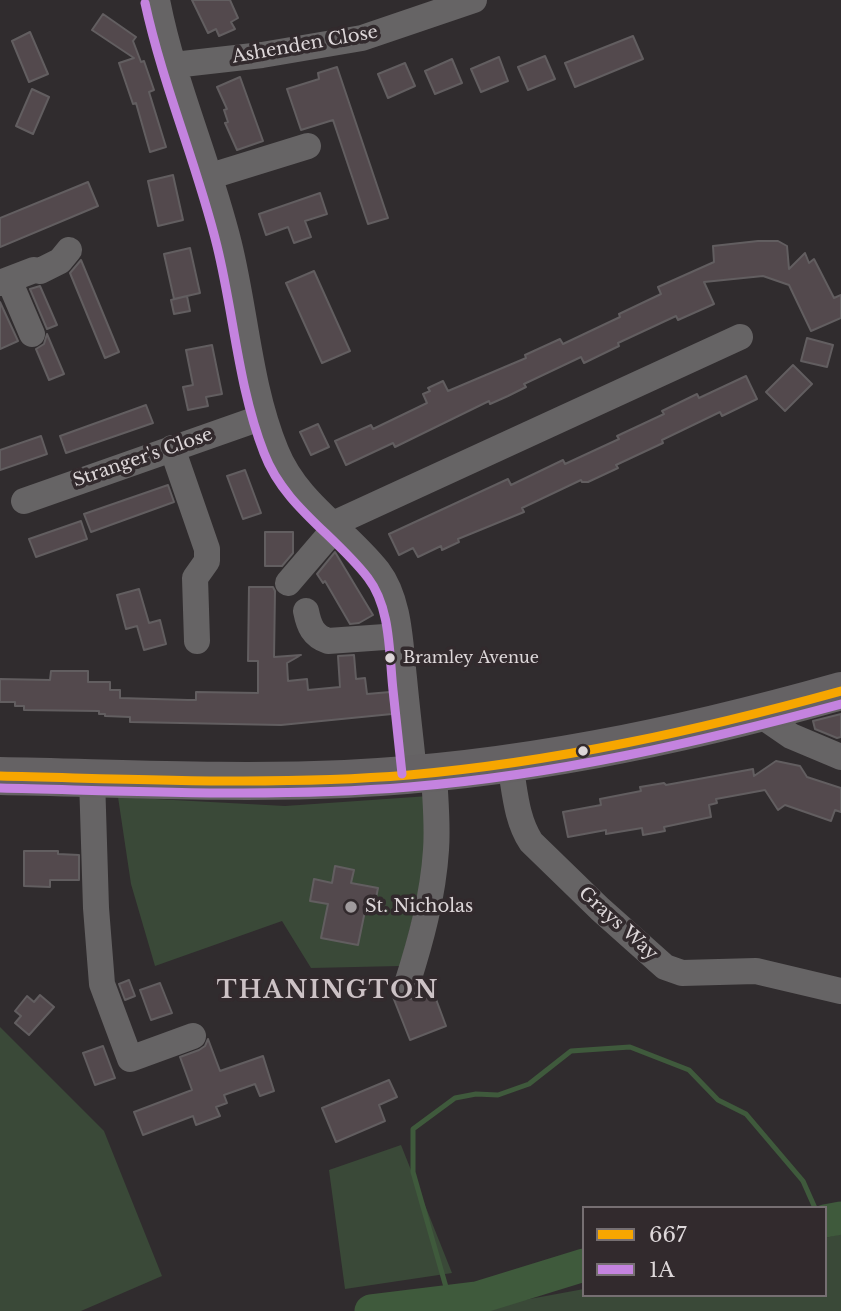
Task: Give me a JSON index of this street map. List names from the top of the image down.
{
  "streets": {
    "street": ["Ashenden Close", "Stranger's Close", "Grays Way"]
  },
  "districts": ["THANINGTON"],
  "places": ["Bramley Avenue", "St. Nicholas"],
  "lines": ["transit line 1A", "transit line 667"],
  "legend": ["667", "1A"]
}
